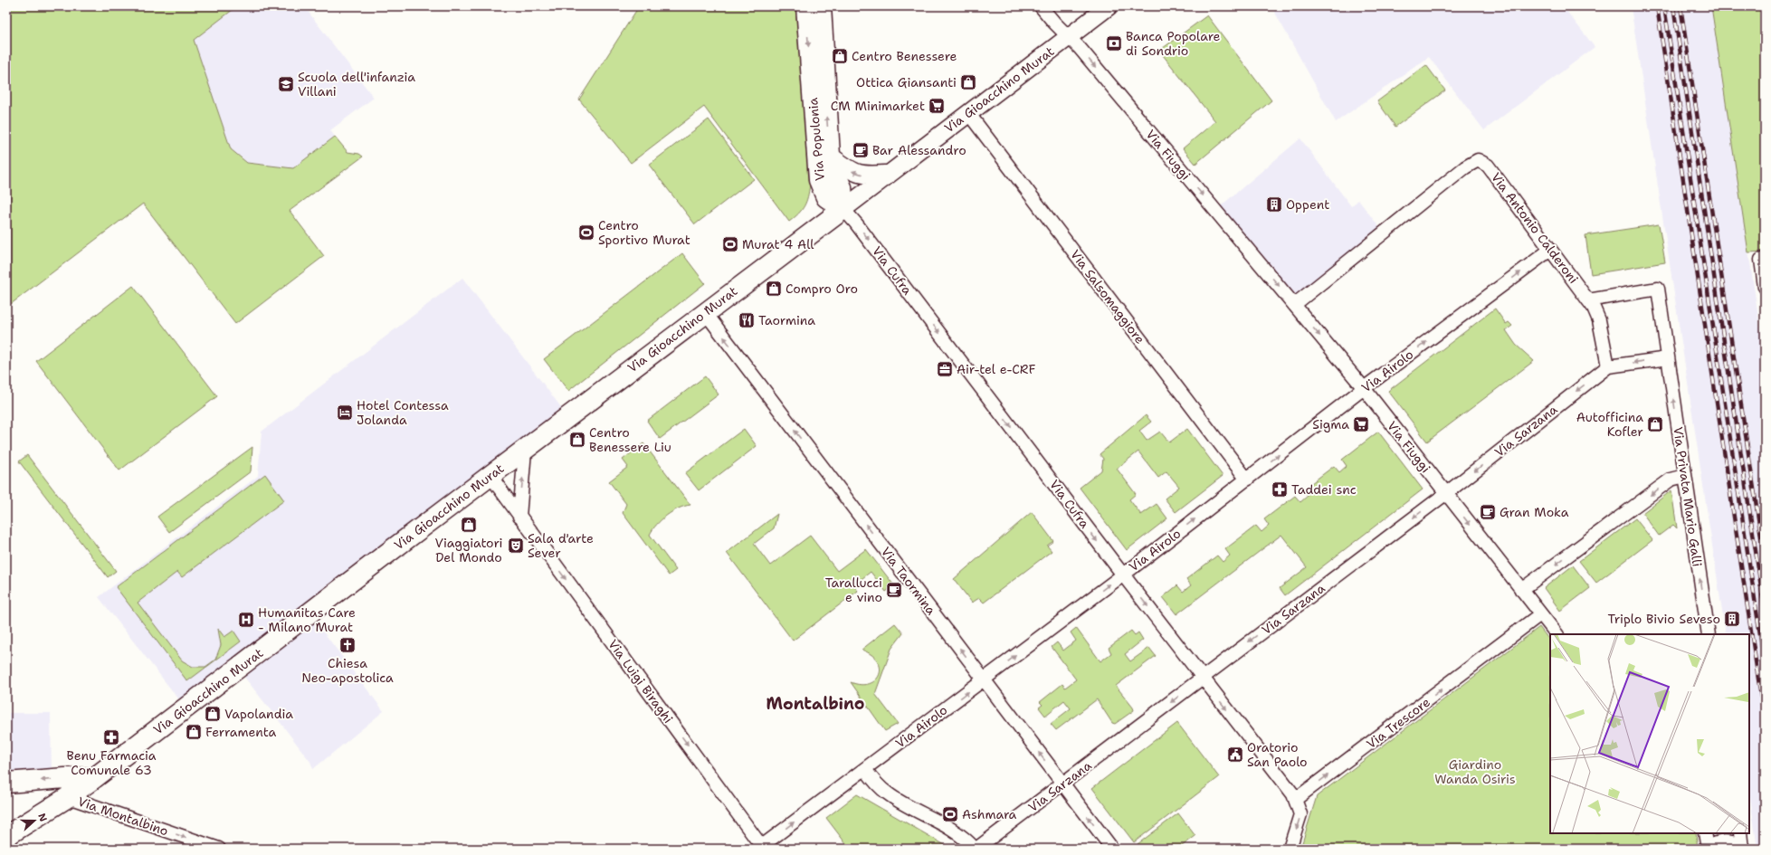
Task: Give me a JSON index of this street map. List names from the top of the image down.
{
  "streets": {
    "main road": ["Via Gioacchino Murat", "Via Populonia"],
    "street": [
      "Via Fiuggi",
      "Via Antonio Calderoni",
      "Via Cufra",
      "Via Salsomaggiore",
      "Via Airolo",
      "Via Sarzana",
      "Via Privata Mario Galli",
      "Via Taormina",
      "Via Luigi Biraghi",
      "Via Trescore",
      "Via Montalbino"
    ]
  },
  "crossings": [
    ["Via Gioacchino Murat", "Via Populonia"],
    ["Via Gioacchino Murat", "Via Fiuggi"],
    ["Via Gioacchino Murat", "Via Cufra"],
    ["Via Gioacchino Murat", "Via Salsomaggiore"],
    ["Via Gioacchino Murat", "Via Taormina"],
    ["Via Gioacchino Murat", "Via Luigi Biraghi"],
    ["Via Gioacchino Murat", "Via Montalbino"],
    ["Via Populonia", "Via Cufra"],
    ["Via Fiuggi", "Via Antonio Calderoni"],
    ["Via Fiuggi", "Via Airolo"],
    ["Via Fiuggi", "Via Sarzana"],
    ["Via Fiuggi", "Via Trescore"],
    ["Via Antonio Calderoni", "Via Airolo"],
    ["Via Antonio Calderoni", "Via Sarzana"],
    ["Via Antonio Calderoni", "Via Privata Mario Galli"],
    ["Via Cufra", "Via Airolo"],
    ["Via Cufra", "Via Sarzana"],
    ["Via Cufra", "Via Trescore"],
    ["Via Salsomaggiore", "Via Airolo"],
    ["Via Airolo", "Via Taormina"],
    ["Via Airolo", "Via Luigi Biraghi"],
    ["Via Sarzana", "Via Taormina"]
  ],
  "one_way": [
    "Via Fiuggi",
    "Via Cufra",
    "Via Airolo",
    "Via Sarzana",
    "Via Privata Mario Galli",
    "Via Taormina",
    "Via Luigi Biraghi",
    "Via Trescore",
    "Via Montalbino"
  ],
  "districts": ["Montalbino"],
  "parks": ["Giardino Wanda Osiris"],
  "places": {
    "bank": ["Banca Popolare di Sondrio"],
    "shop": [
      "Centro Benessere",
      "Ottica Giansanti",
      "Compro Oro",
      "Autofficina Kofler",
      "Centro Benessere Liu",
      "Viaggiatori Del Mondo",
      "Vapolandia",
      "Ferramenta"
    ],
    "school or university": ["Scuola dell'infanzia Villani"],
    "supermarket": ["CM Minimarket", "Sigma"],
    "cafe": ["Bar Alessandro", "Gran Moka", "Tarallucci e vino"],
    "building": ["Oppent", "Triplo Bivio Seveso"],
    "sports": ["Centro Sportivo Murat", "Murat 4 All", "Ashmara"],
    "restaurant": ["Taormina"],
    "office": ["Air-tel e-CRF"],
    "hotel": ["Hotel Contessa Jolanda"],
    "pharmacy": ["Taddei snc", "Benu Farmacia Comunale 63"],
    "theatre": ["Sala d'arte Sever"],
    "hospital": ["Humanitas Care - Milano Murat"],
    "church": ["Chiesa Neo-apostolica"],
    "public building": ["Oratorio San Paolo"]
  },
  "north": "right"
}
